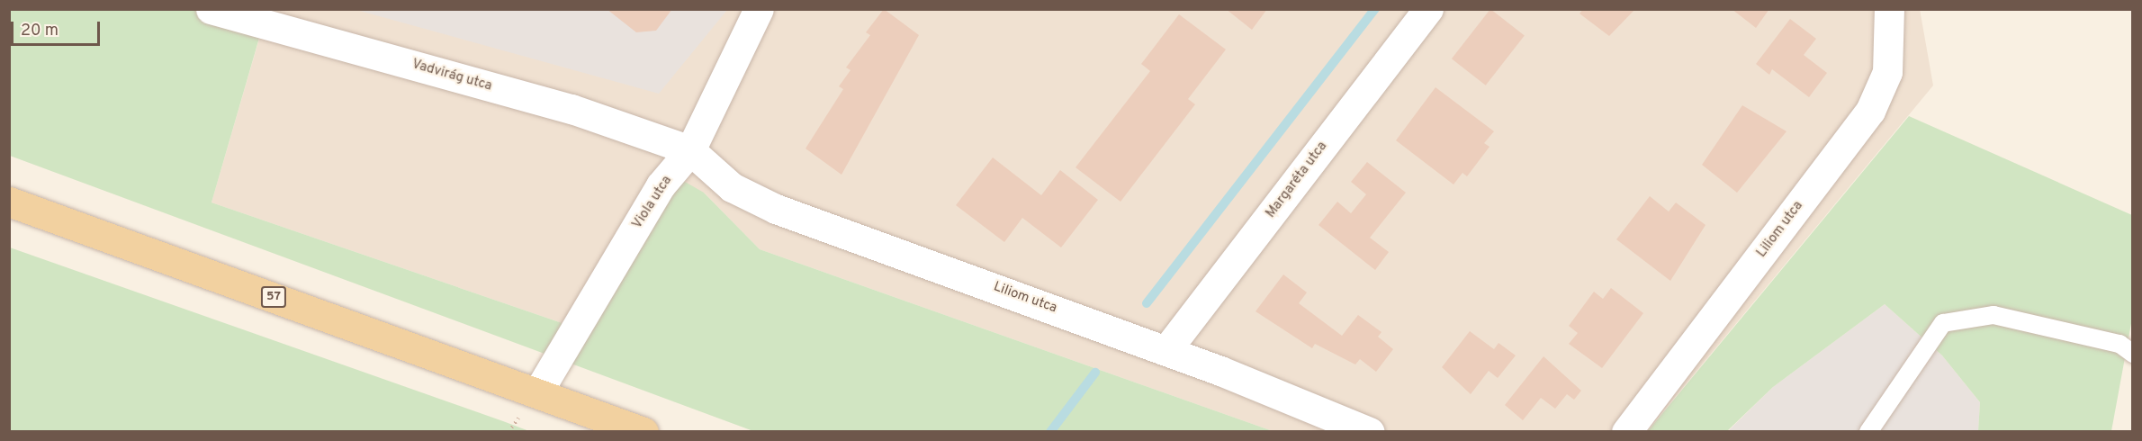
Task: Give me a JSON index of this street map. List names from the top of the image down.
{
  "streets": {
    "main road": ["57"],
    "street": [
      "Vadvirág utca",
      "Margaréta utca",
      "Viola utca",
      "Liliom utca"
    ]
  },
  "crossings": [
    ["Vadvirág utca", "Viola utca"],
    ["Vadvirág utca", "Liliom utca"],
    ["Margaréta utca", "Liliom utca"],
    ["Viola utca", "Liliom utca"],
    ["Viola utca", "57"]
  ],
  "scale_bar": "20 m"
}
